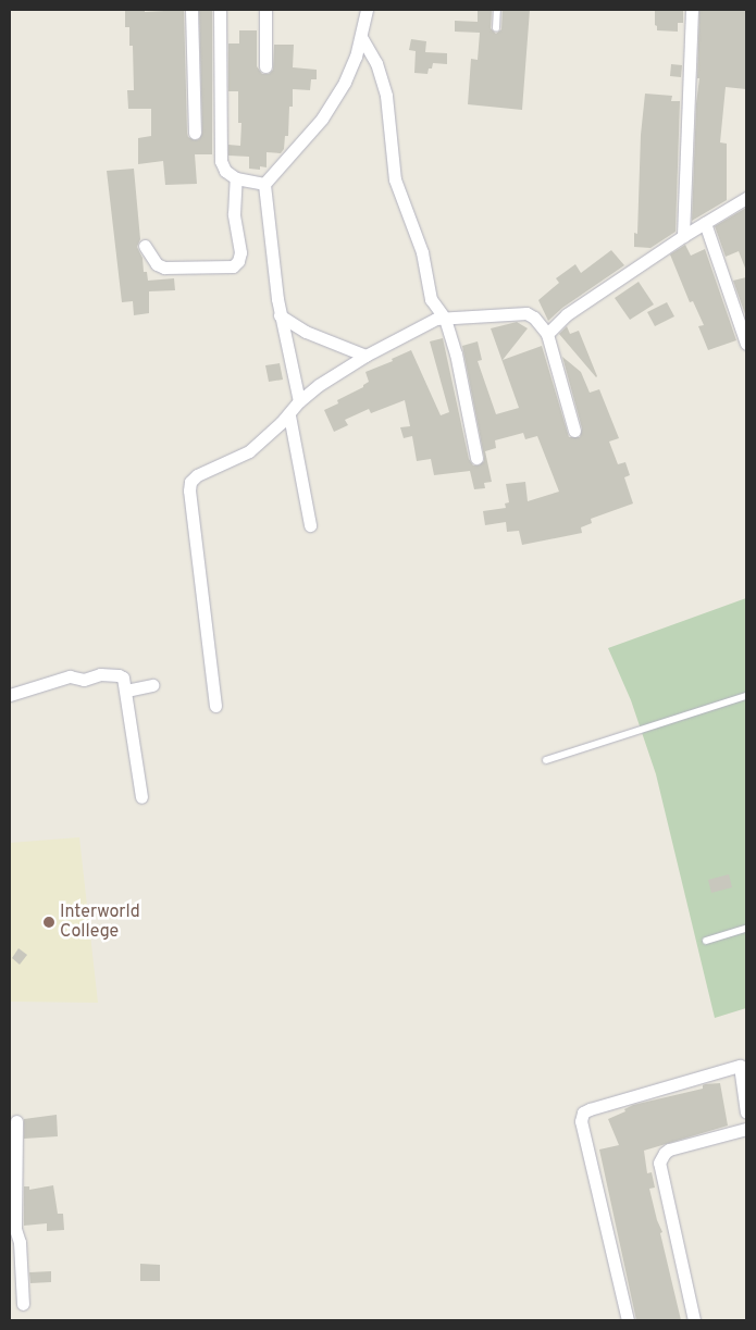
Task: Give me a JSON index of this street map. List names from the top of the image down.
{
  "places": ["Interworld College"]
}
